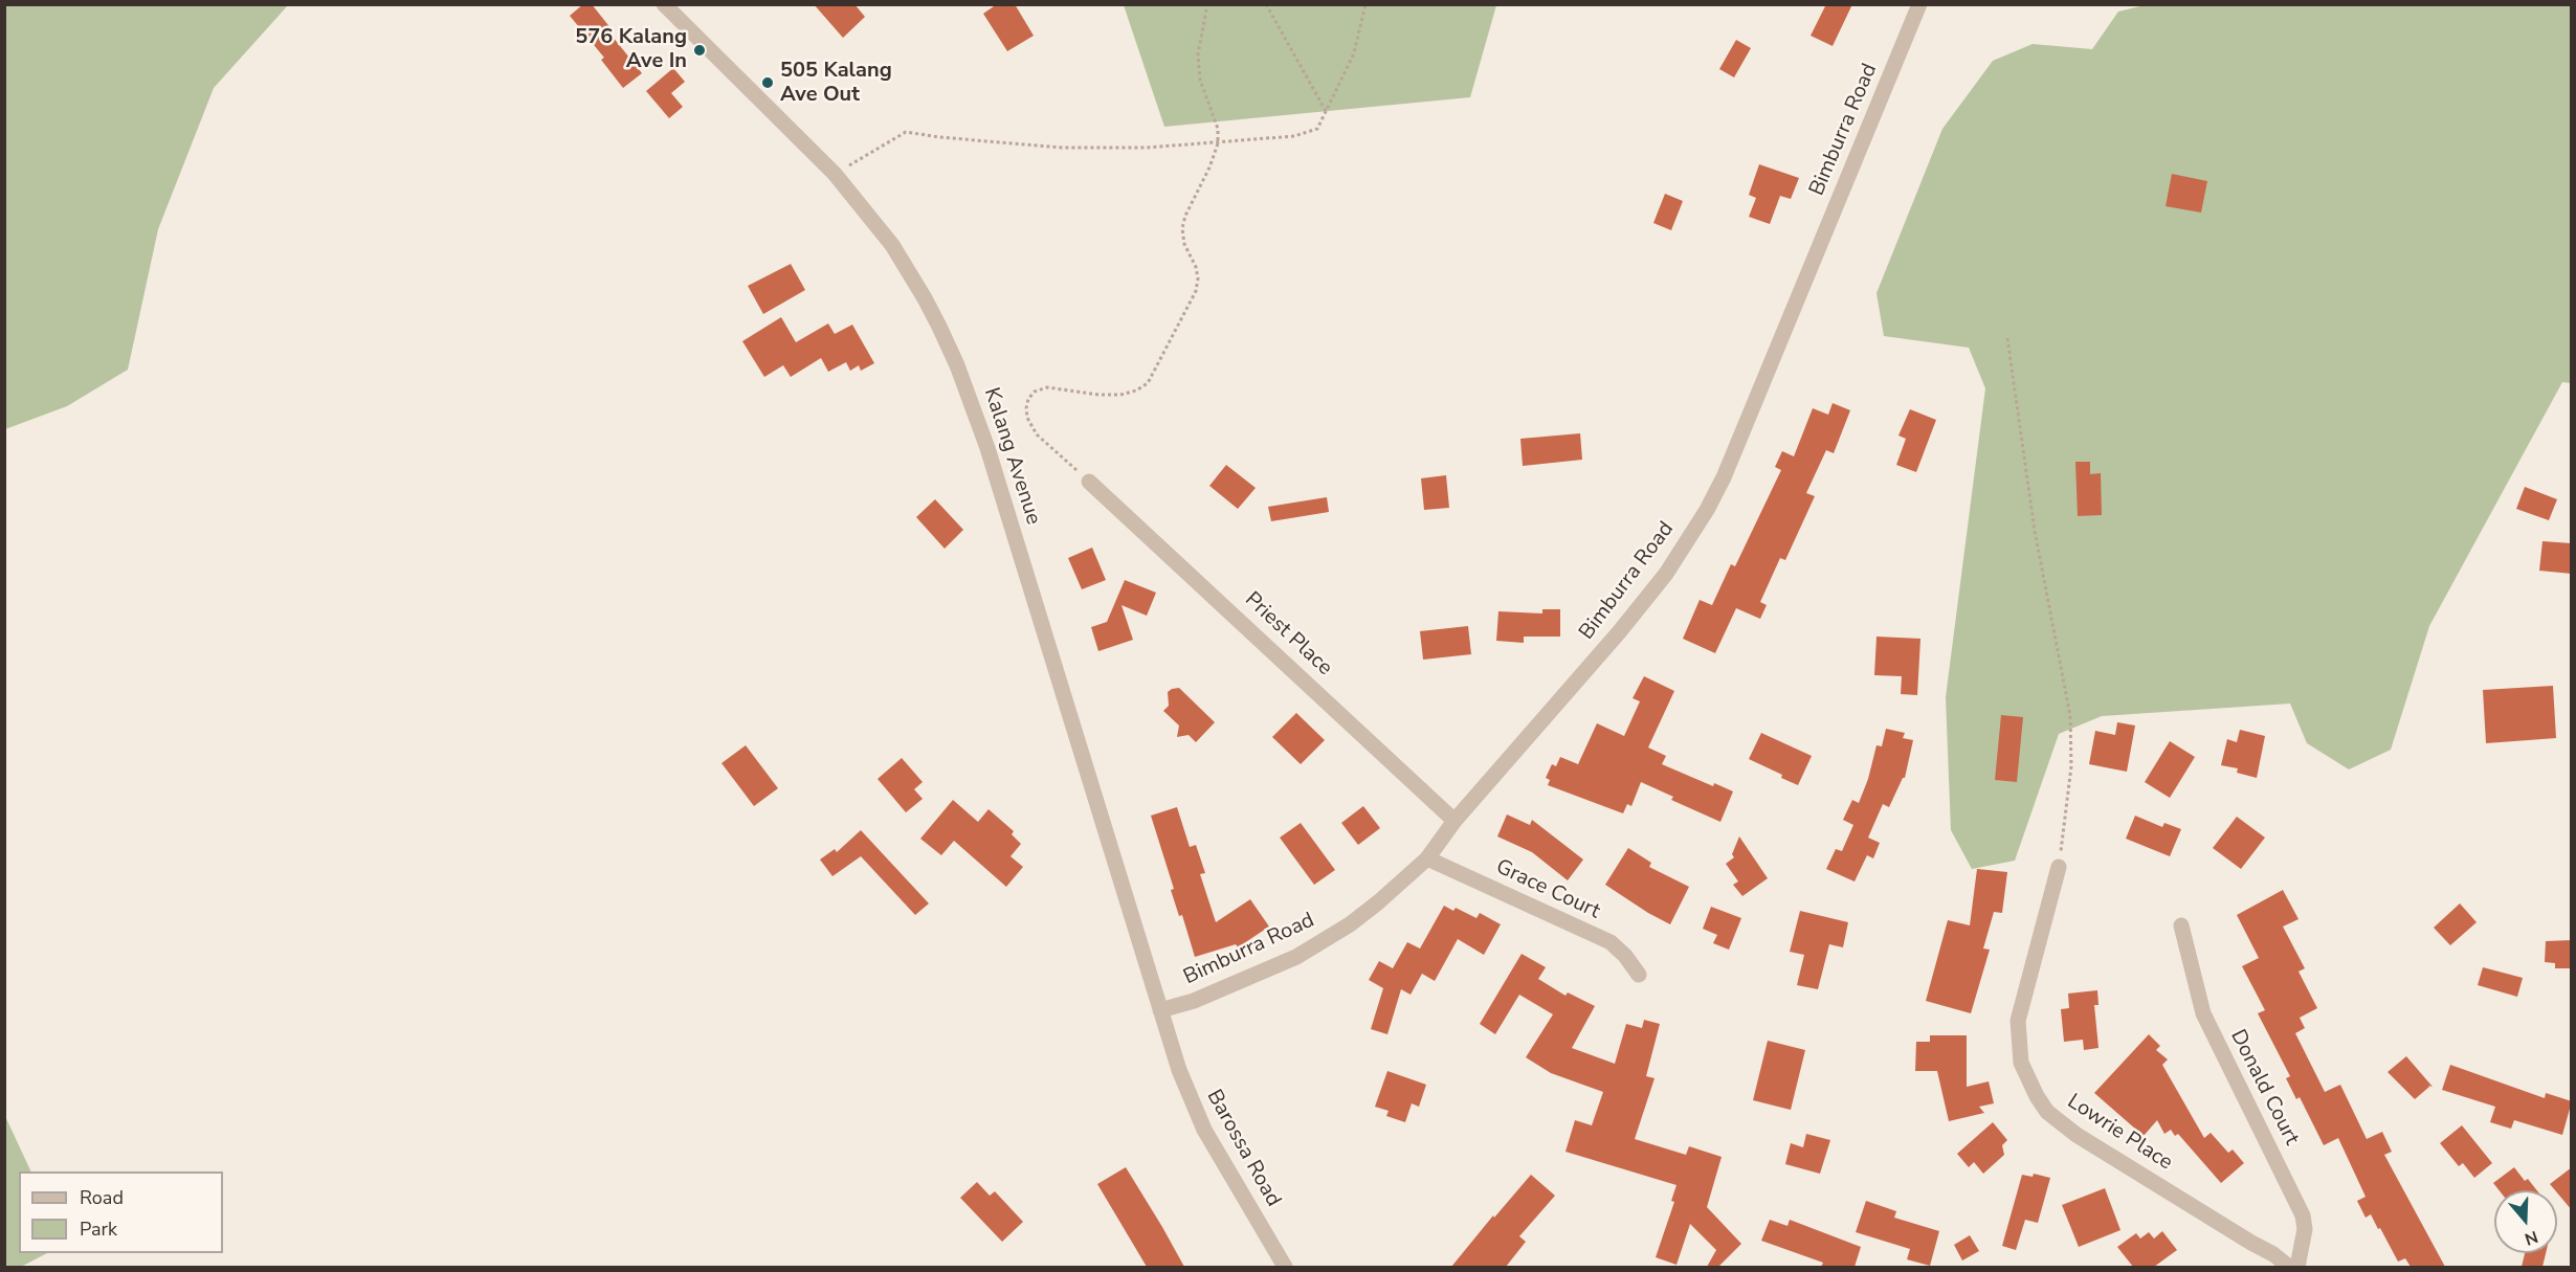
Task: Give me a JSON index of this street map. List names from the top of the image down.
{
  "streets": {
    "street": [
      "Bimburra Road",
      "Kalang Avenue",
      "Priest Place",
      "Grace Court",
      "Donald Court",
      "Lowrie Place",
      "Barossa Road"
    ]
  },
  "crossings": [
    ["Bimburra Road", "Kalang Avenue"],
    ["Bimburra Road", "Priest Place"],
    ["Bimburra Road", "Grace Court"],
    ["Bimburra Road", "Barossa Road"],
    ["Kalang Avenue", "Barossa Road"]
  ],
  "places": ["576 Kalang Ave In", "505 Kalang Ave Out"],
  "legend": ["Road", "Park"],
  "north": "bottom"
}
